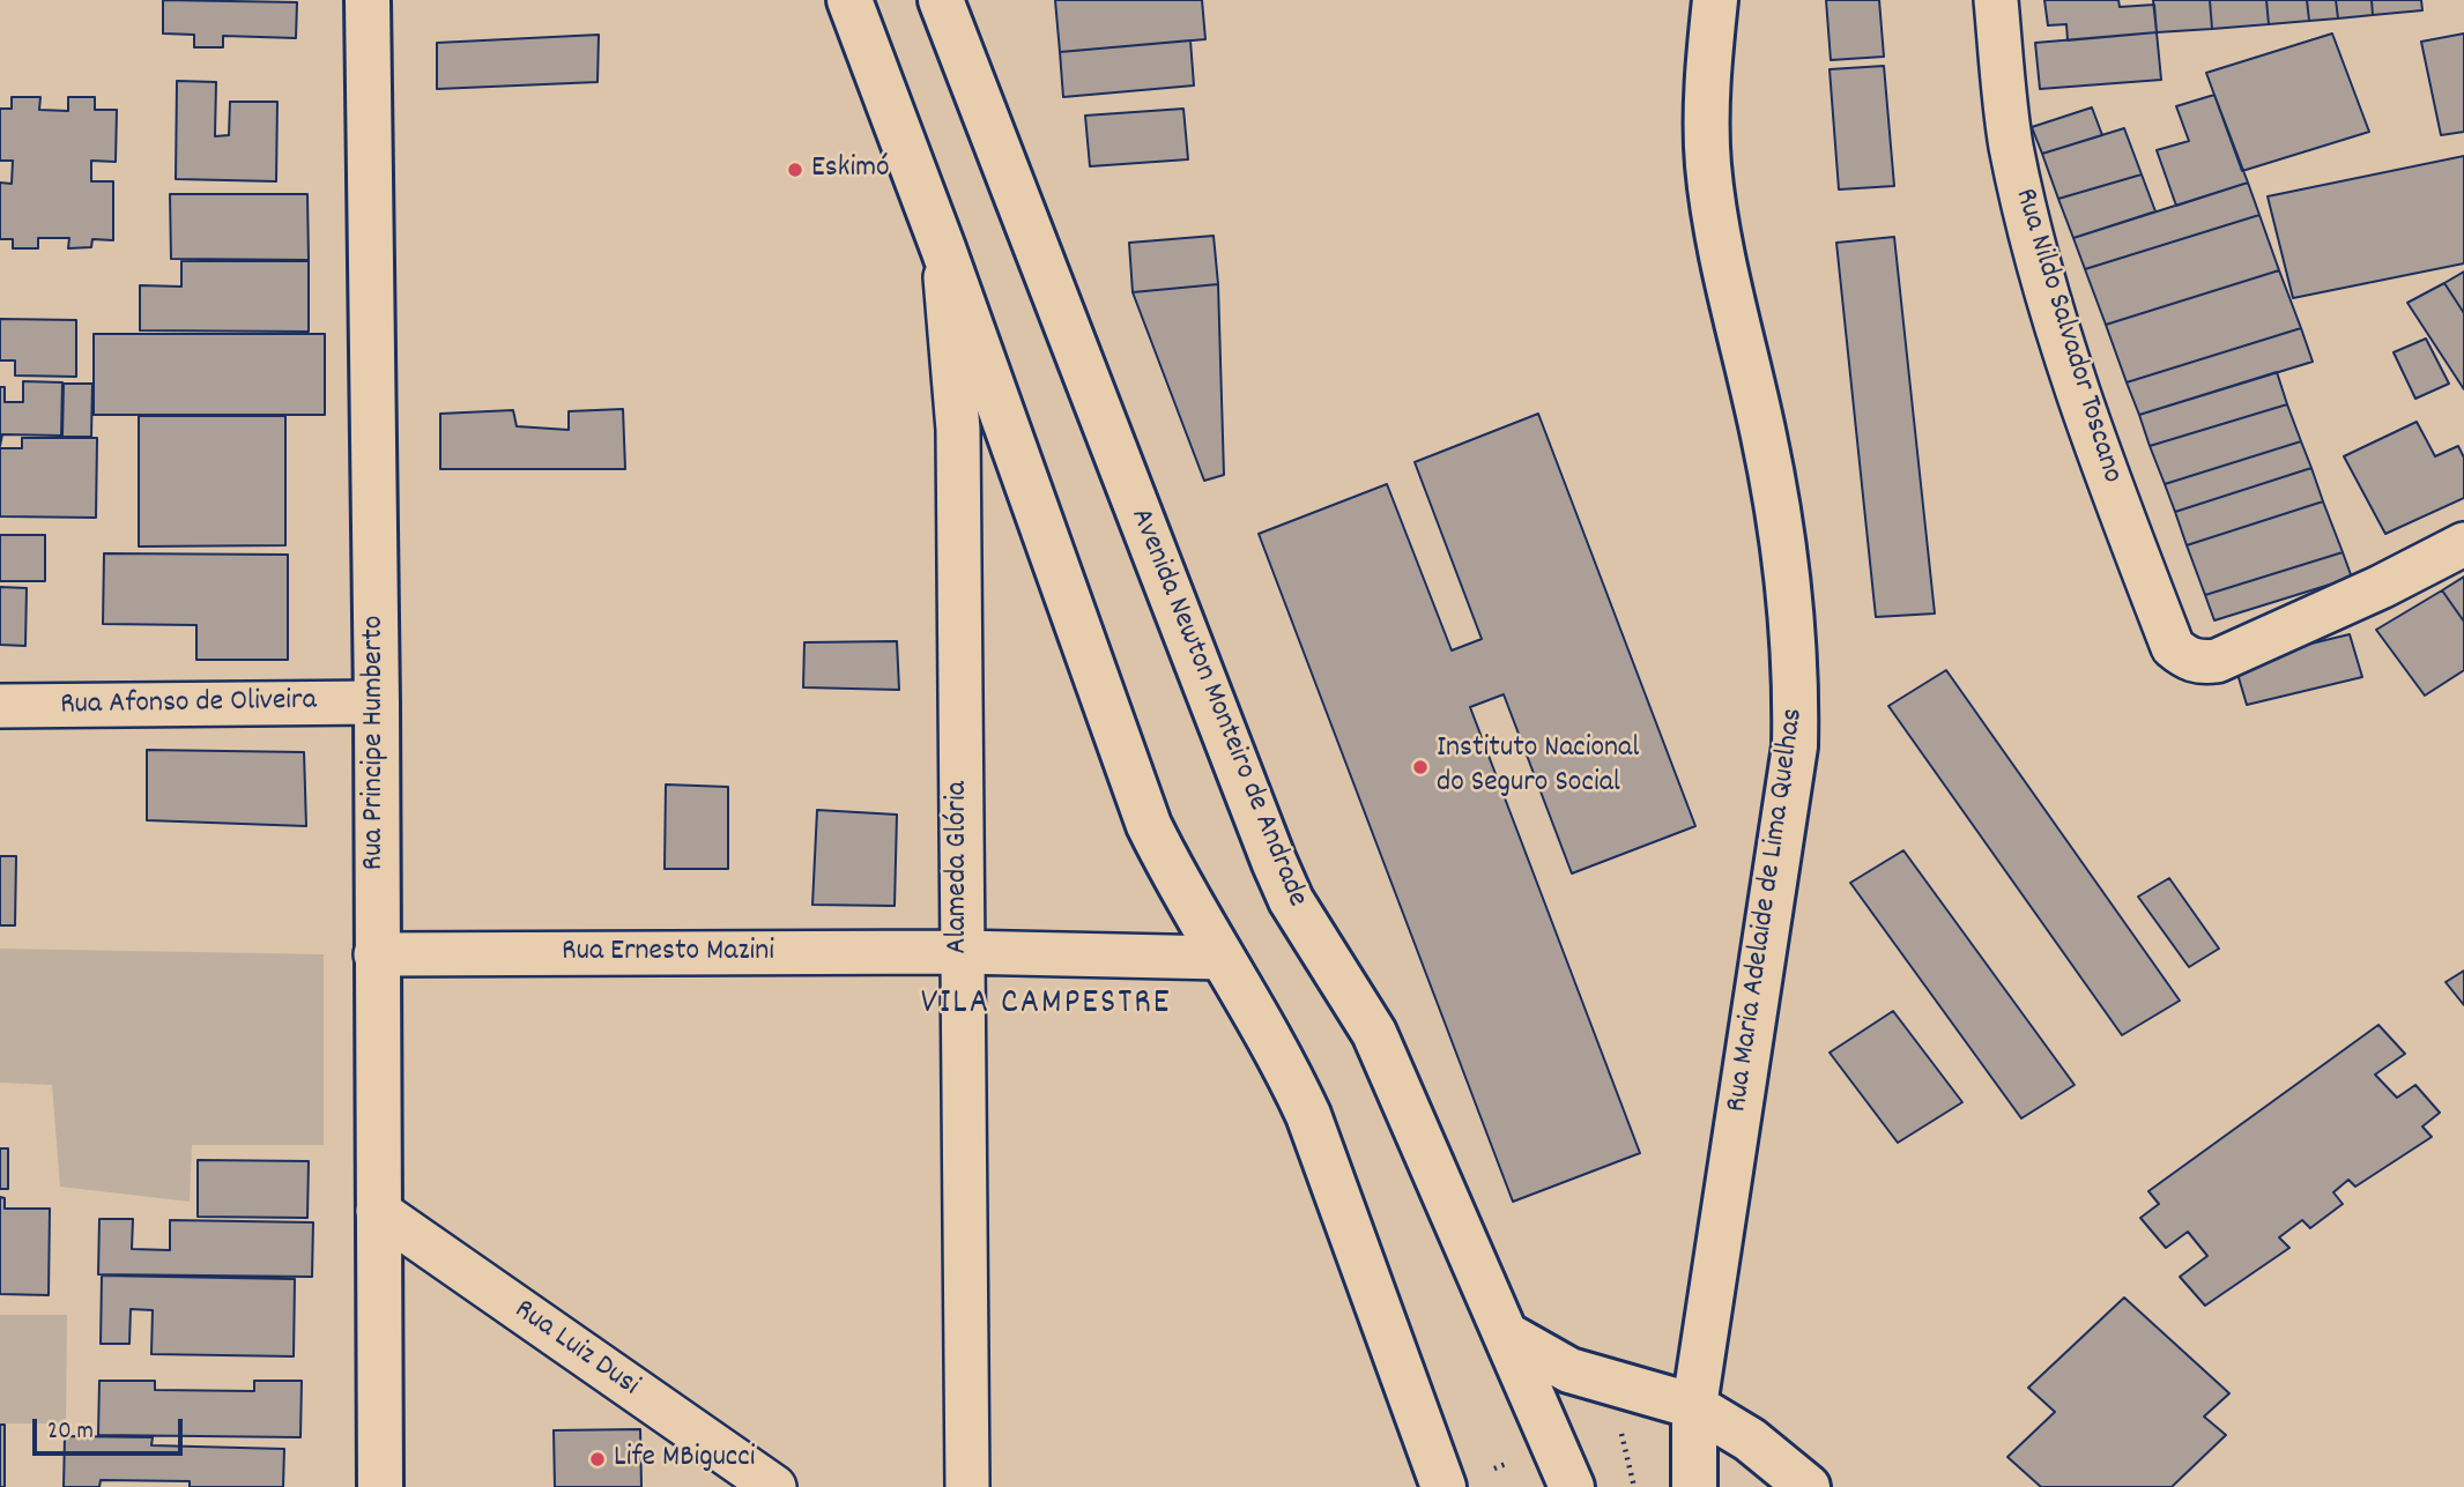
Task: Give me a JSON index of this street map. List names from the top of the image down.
{
  "streets": {
    "street": [
      "Rua Nildo Salvador Toscano",
      "Rua Afonso de Oliveira",
      "Avenida Newton Monteiro de Andrade",
      "Rua Principe Humberto",
      "Alameda Glória",
      "Rua Maria Adelaide de Lima Quelhas",
      "Rua Ernesto Mazini",
      "Rua Luiz Dusi"
    ]
  },
  "crossings": [
    ["Rua Afonso de Oliveira", "Rua Principe Humberto"],
    ["Rua Principe Humberto", "Rua Ernesto Mazini"],
    ["Rua Principe Humberto", "Rua Luiz Dusi"],
    ["Alameda Glória", "Rua Ernesto Mazini"]
  ],
  "districts": ["VILA CAMPESTRE"],
  "places": ["Eskimó", "Instituto Nacional do Seguro Social", "Life MBigucci"],
  "scale_bar": "20 m"
}
